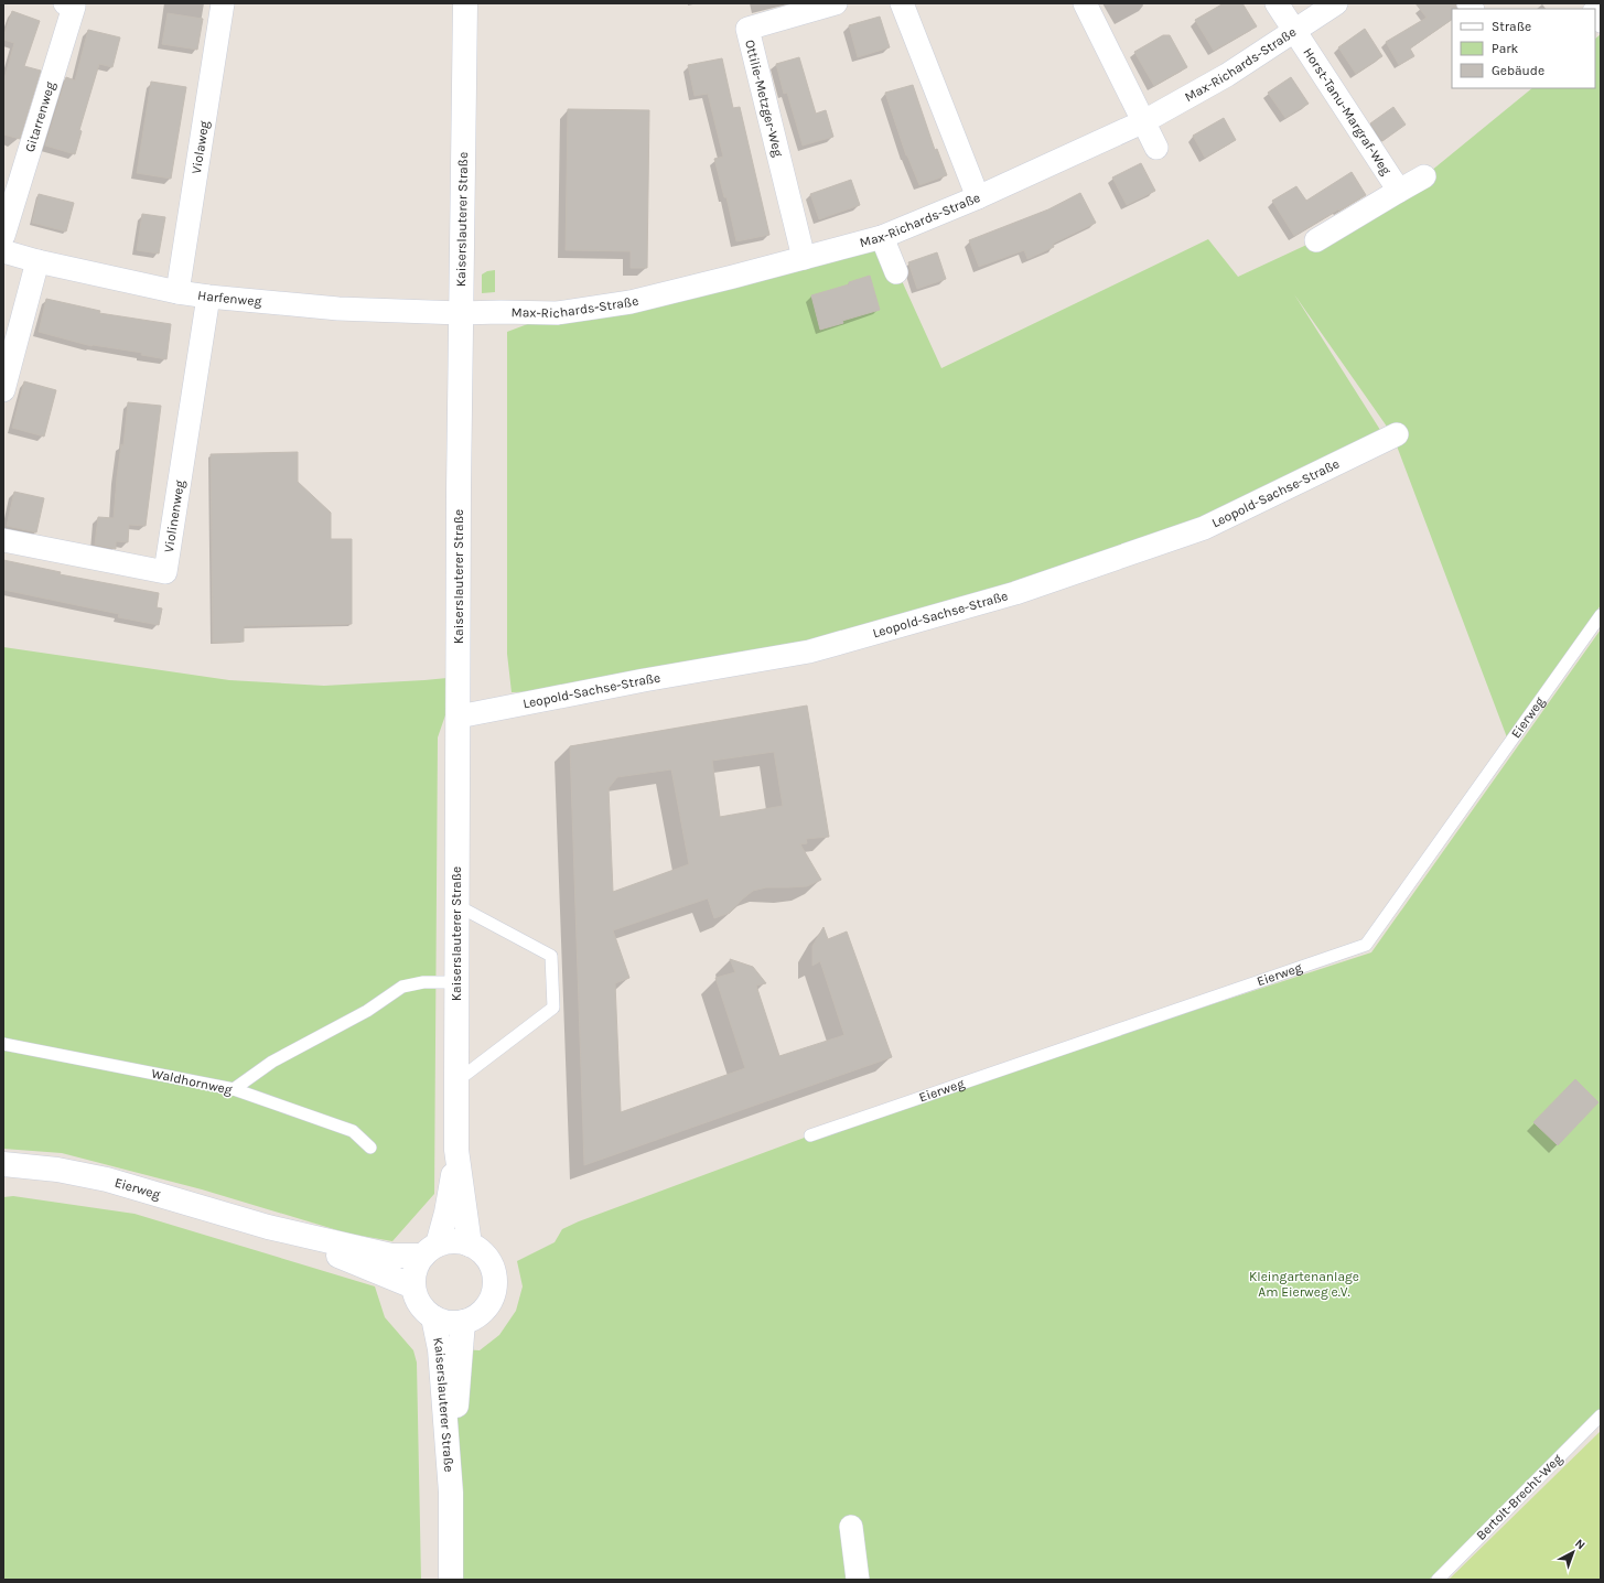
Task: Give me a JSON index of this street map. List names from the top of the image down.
{
  "streets": {
    "street": [
      "Max-Richards-Straße",
      "Ottilie-Metzger-Weg",
      "Horst-Tanu-Margraf-Weg",
      "Gitarrenweg",
      "Violaweg",
      "Kaiserslauterer Straße",
      "Harfenweg",
      "Leopold-Sachse-Straße",
      "Violinenweg",
      "Eierweg"
    ],
    "lane": ["Waldhornweg", "Bertolt-Brecht-Weg"]
  },
  "crossings": [
    ["Max-Richards-Straße", "Ottilie-Metzger-Weg"],
    ["Max-Richards-Straße", "Horst-Tanu-Margraf-Weg"],
    ["Max-Richards-Straße", "Kaiserslauterer Straße"],
    ["Max-Richards-Straße", "Harfenweg"],
    ["Violaweg", "Harfenweg"],
    ["Kaiserslauterer Straße", "Harfenweg"],
    ["Kaiserslauterer Straße", "Leopold-Sachse-Straße"],
    ["Kaiserslauterer Straße", "Eierweg"],
    ["Harfenweg", "Violinenweg"]
  ],
  "parks": ["Kleingartenanlage Am Eierweg e.V."],
  "legend": ["Straße", "Park", "Gebäude"],
  "north": "top right"
}
